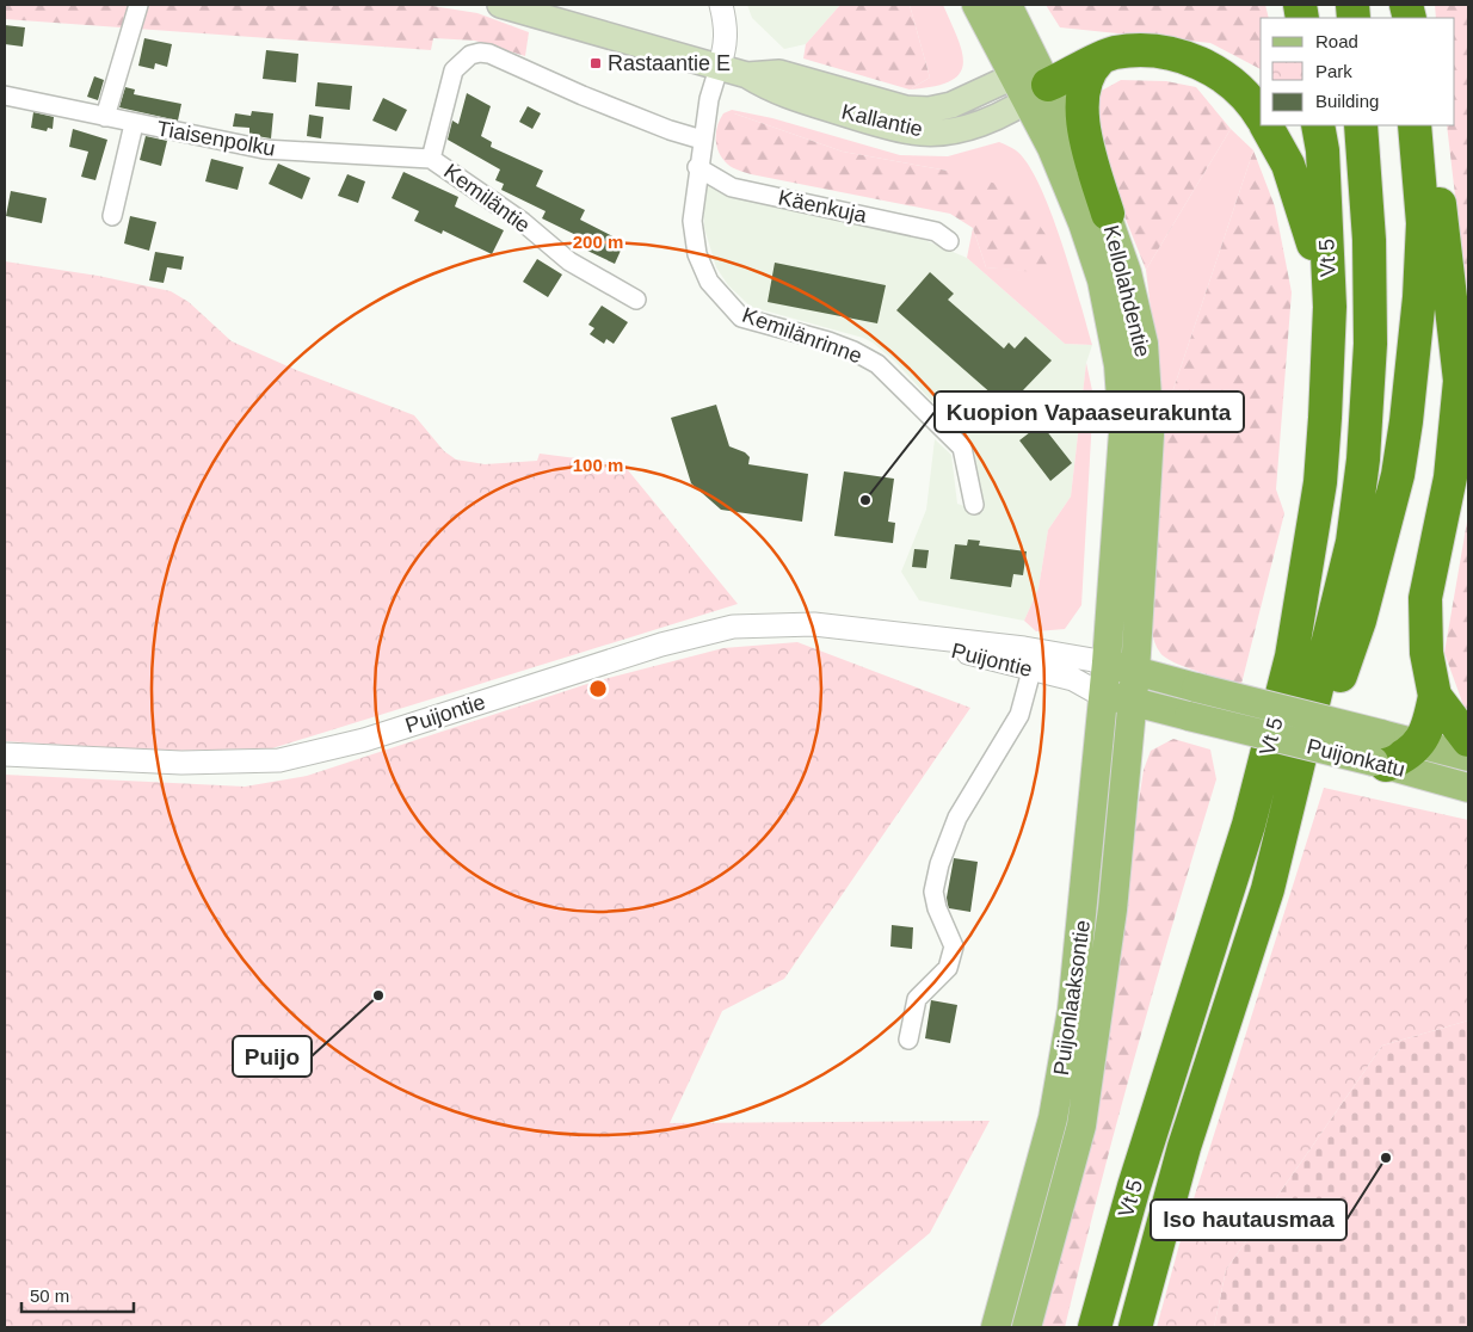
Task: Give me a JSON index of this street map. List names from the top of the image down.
{
  "streets": {
    "highway": ["Vt 5"],
    "main road": [
      "Kallantie",
      "Kellolahdentie",
      "Puijonkatu",
      "Puijonlaaksontie"
    ],
    "street": [
      "Tiaisenpolku",
      "Kemiläntie",
      "Käenkuja",
      "Kemilänrinne",
      "Puijontie"
    ]
  },
  "crossings": [
    ["Kallantie", "Kellolahdentie"],
    ["Kallantie", "Kemilänrinne"],
    ["Tiaisenpolku", "Kemiläntie"],
    ["Kemiläntie", "Kemilänrinne"],
    ["Käenkuja", "Kemilänrinne"],
    ["Kellolahdentie", "Puijontie"],
    ["Kellolahdentie", "Puijonkatu"],
    ["Kellolahdentie", "Puijonlaaksontie"],
    ["Puijontie", "Puijonkatu"],
    ["Puijontie", "Puijonlaaksontie"],
    ["Puijonkatu", "Puijonlaaksontie"]
  ],
  "places": {
    "transit": ["Rastaantie E"],
    "other": ["Kuopion Vapaaseurakunta", "Puijo", "Iso hautausmaa"]
  },
  "legend": ["Road", "Park", "Building"],
  "scale_bar": "50 m",
  "rings": ["200 m", "100 m"]
}
